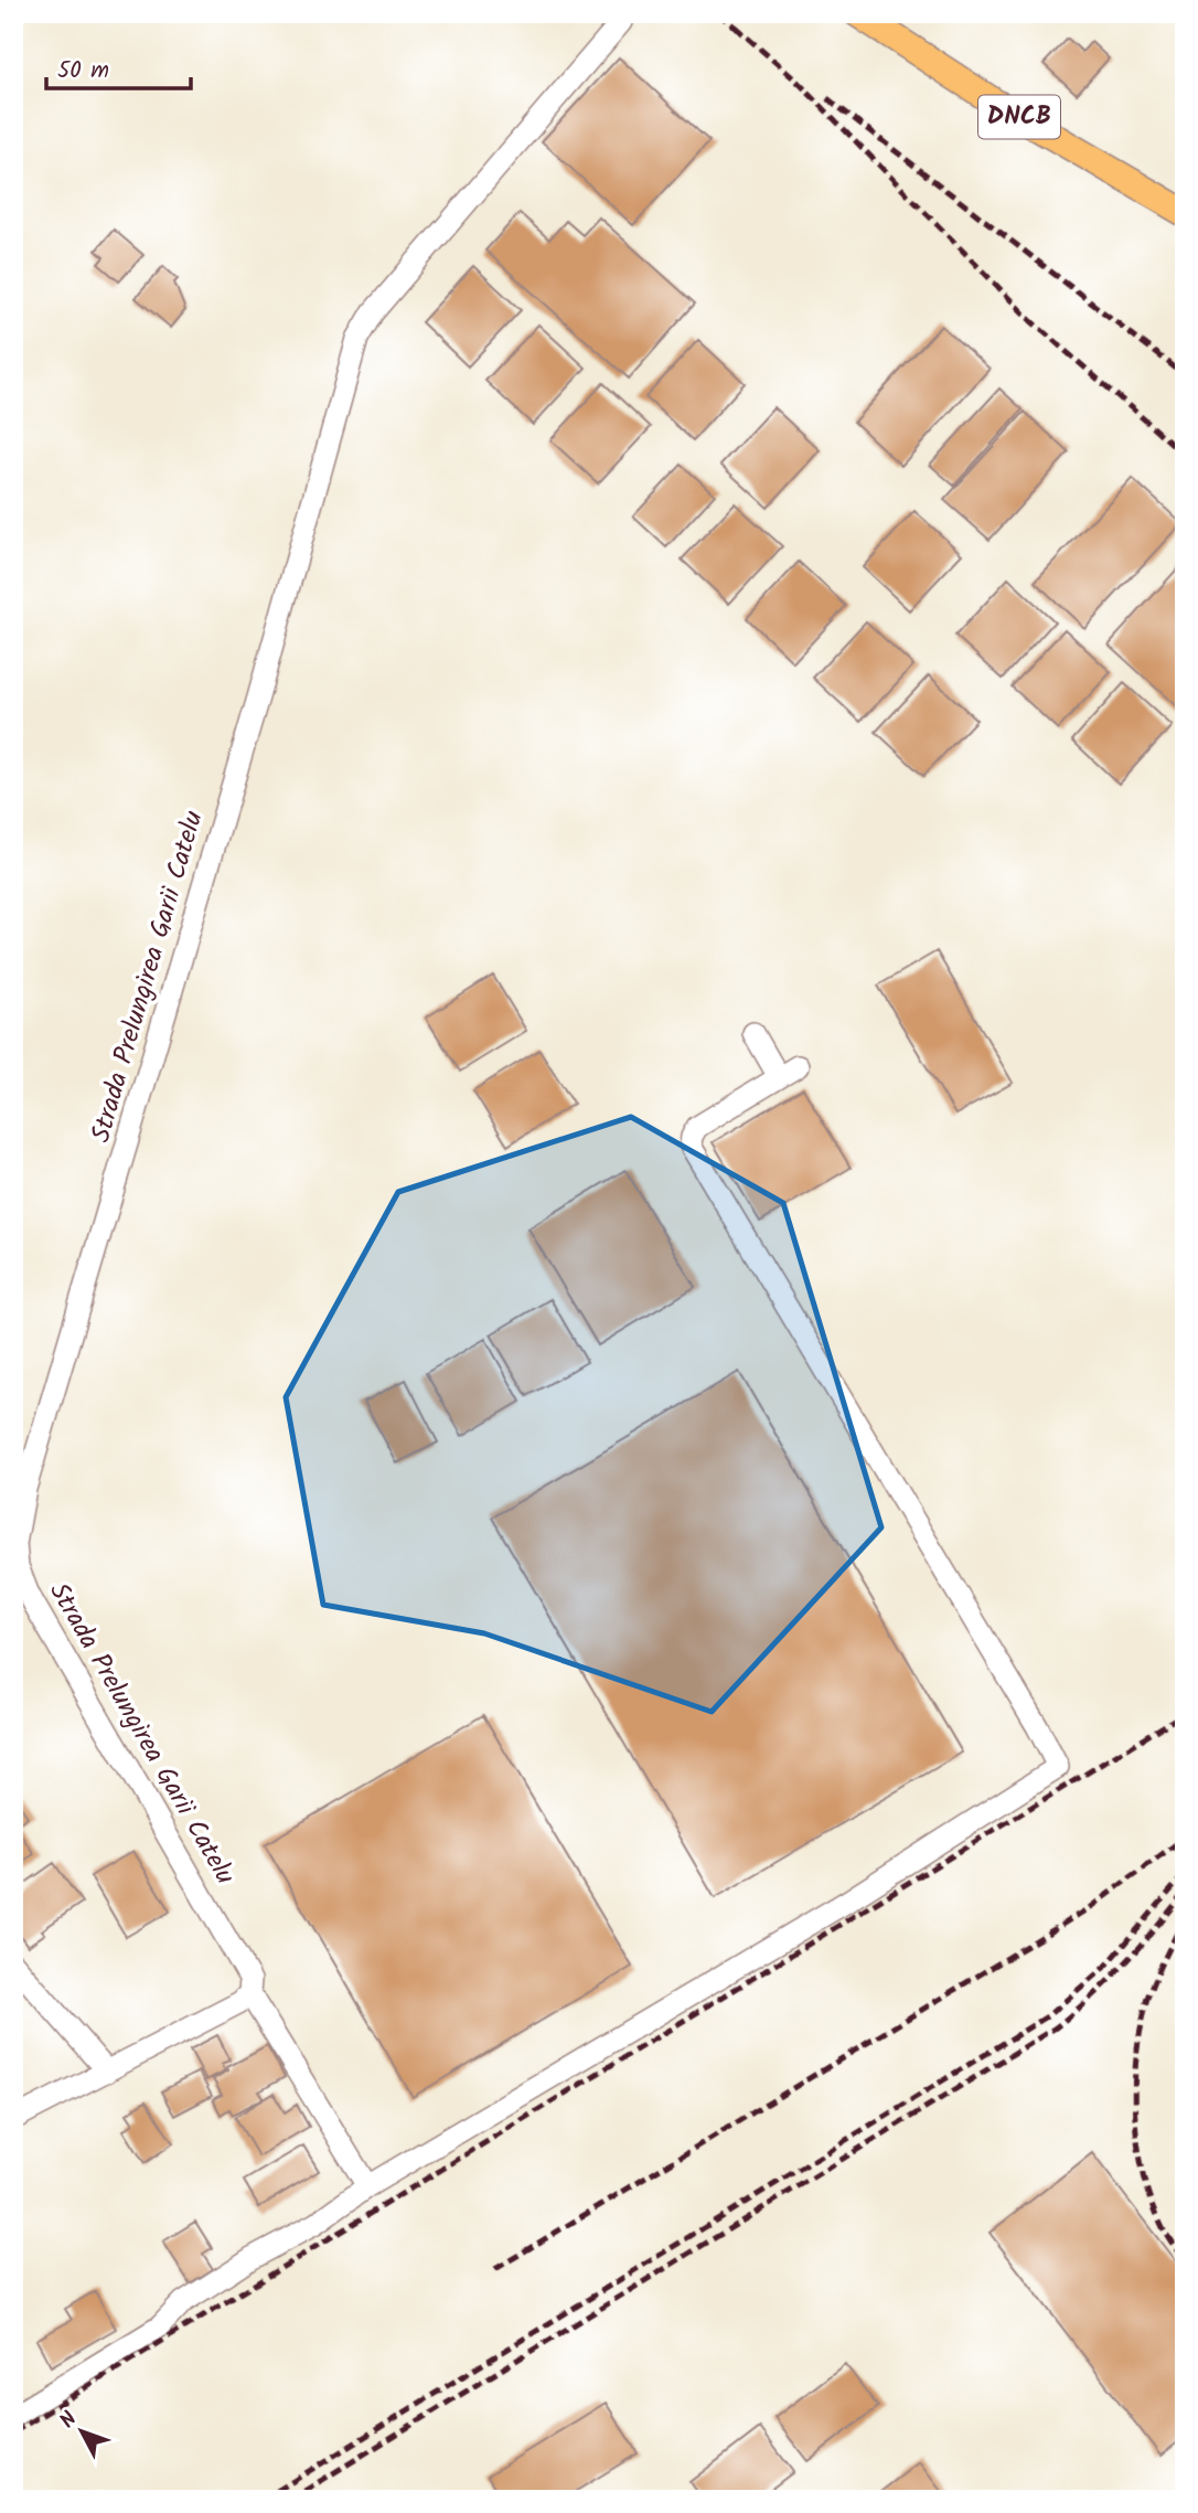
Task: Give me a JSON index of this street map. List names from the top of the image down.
{
  "streets": {
    "main road": ["DNCB"],
    "street": ["Strada Prelungirea Garii Catelu"]
  },
  "scale_bar": "50 m",
  "north": "top left"
}
